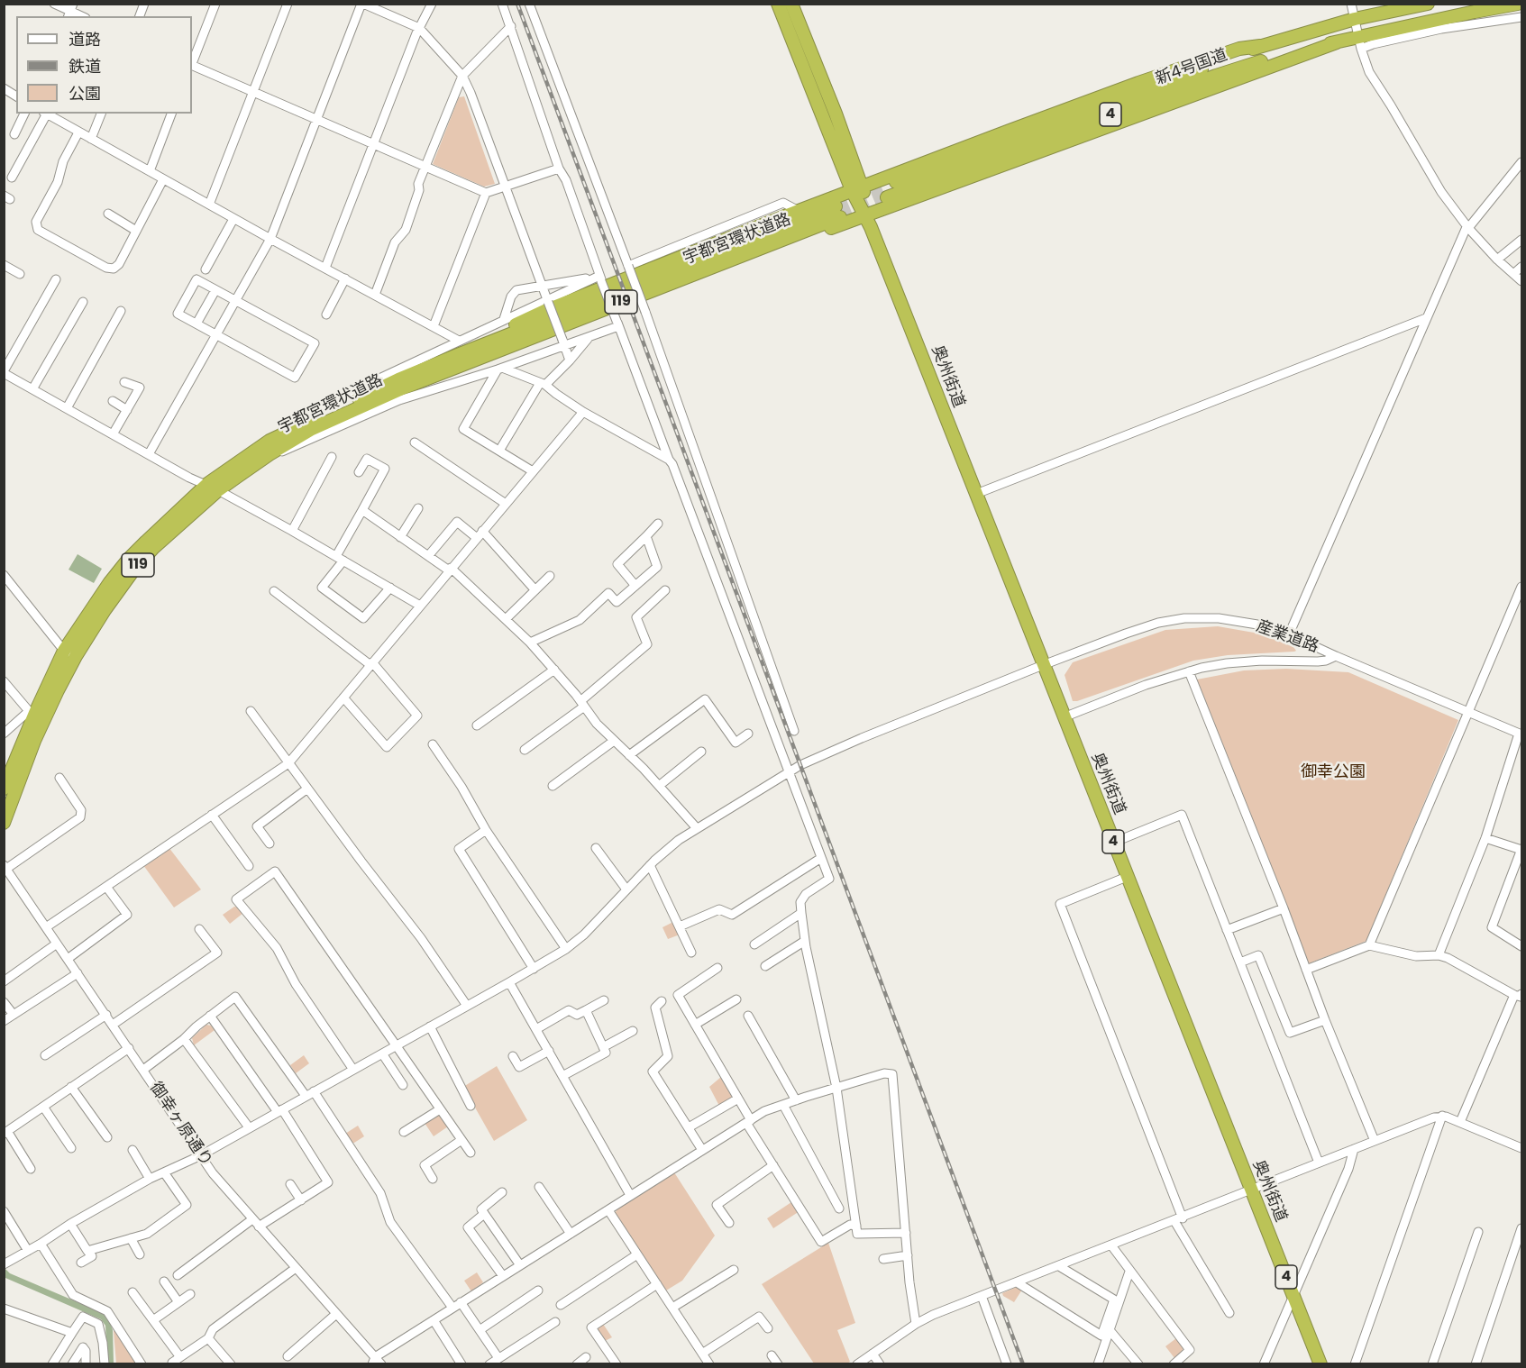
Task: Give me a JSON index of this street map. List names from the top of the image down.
{
  "streets": {
    "highway": [
      "新4号国道",
      "4",
      "宇都宮環状道路",
      "119",
      "奥州街道"
    ],
    "street": ["産業道路", "御幸ヶ原通り"]
  },
  "crossings": [
    ["奥州街道", "産業道路"],
    ["産業道路", "御幸ヶ原通り"]
  ],
  "parks": ["御幸公園"],
  "legend": ["道路", "鉄道", "公園"]
}
